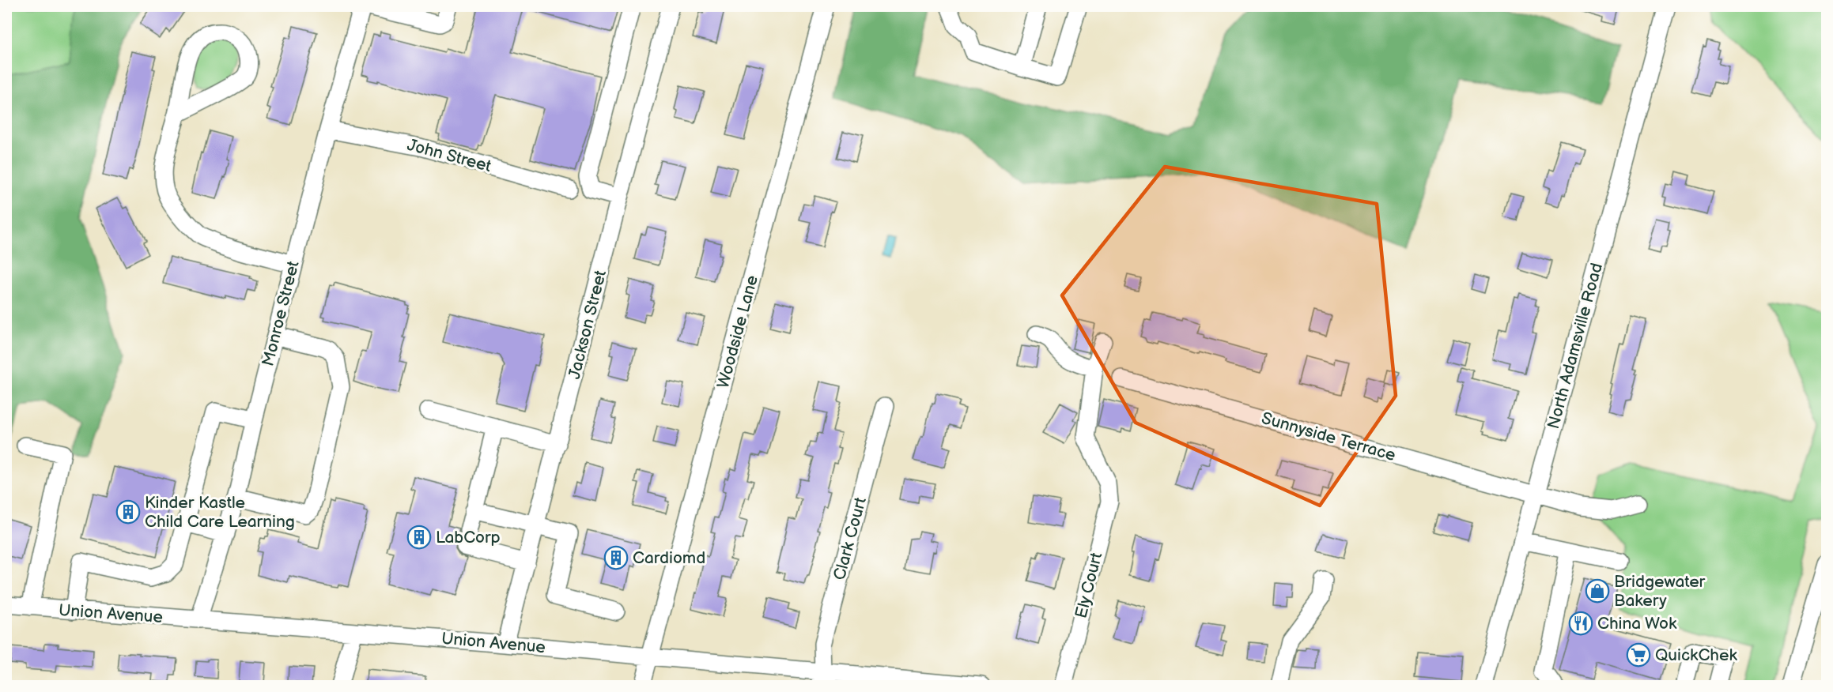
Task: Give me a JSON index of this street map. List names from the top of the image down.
{
  "streets": {
    "street": [
      "John Street",
      "Monroe Street",
      "Jackson Street",
      "Woodside Lane",
      "North Adamsville Road",
      "Sunnyside Terrace",
      "Clark Court",
      "Ely Court",
      "Union Avenue"
    ]
  },
  "crossings": [
    ["John Street", "Monroe Street"],
    ["Monroe Street", "Union Avenue"],
    ["Jackson Street", "Union Avenue"],
    ["Woodside Lane", "Union Avenue"],
    ["North Adamsville Road", "Sunnyside Terrace"],
    ["Clark Court", "Union Avenue"]
  ],
  "places": {
    "building": ["Kinder Kastle Child Care Learning", "LabCorp", "Cardiomd"],
    "shop": ["Bridgewater Bakery"],
    "restaurant": ["China Wok"],
    "supermarket": ["QuickChek"]
  }
}
